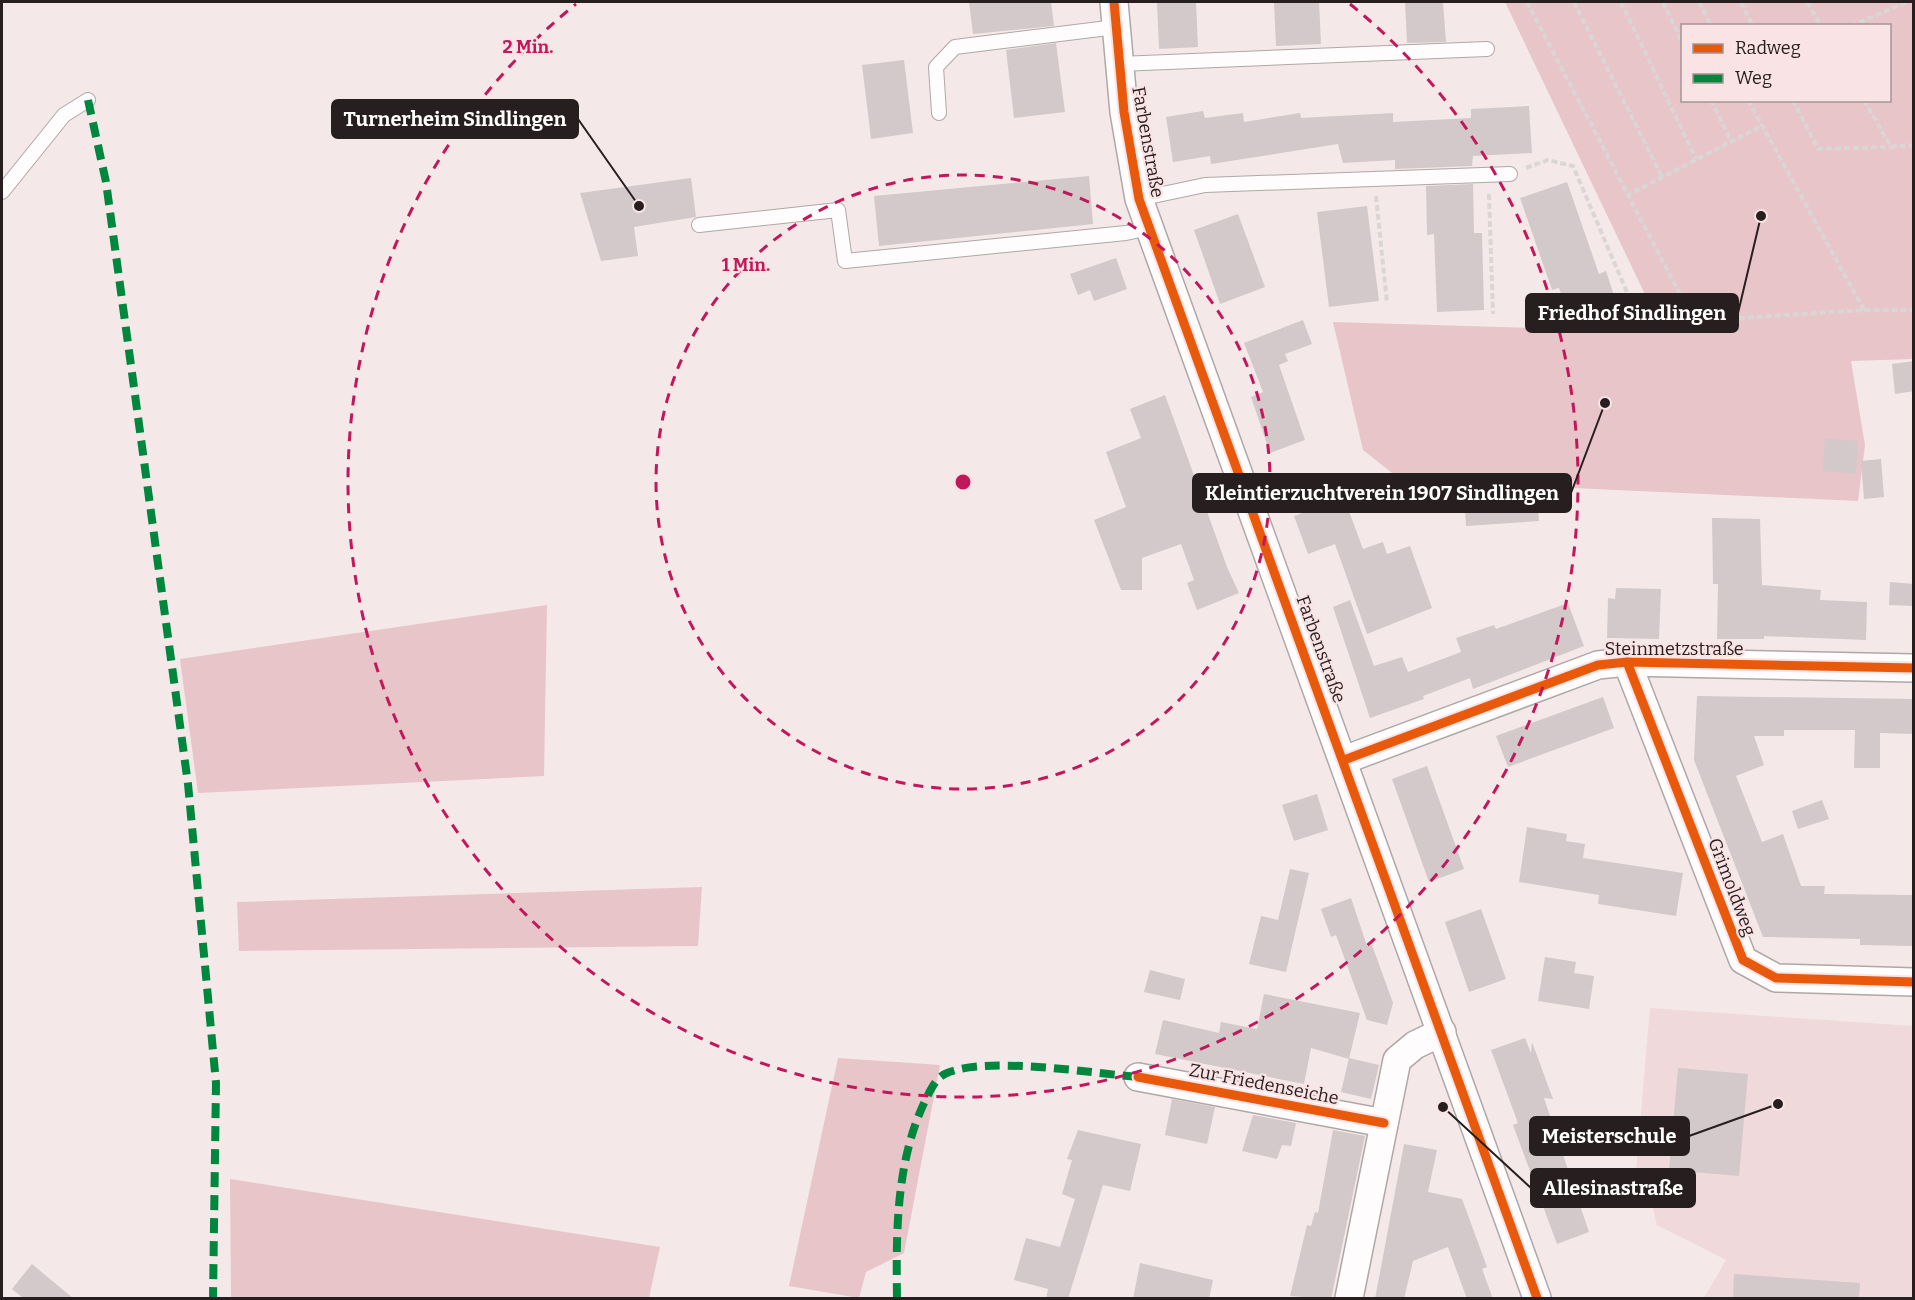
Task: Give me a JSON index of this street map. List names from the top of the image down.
{
  "streets": {
    "street": [
      "Farbenstraße",
      "Steinmetzstraße",
      "Grimoldweg",
      "Zur Friedenseiche"
    ]
  },
  "crossings": [
    ["Farbenstraße", "Steinmetzstraße"],
    ["Steinmetzstraße", "Grimoldweg"]
  ],
  "places": [
    "Turnerheim Sindlingen",
    "Friedhof Sindlingen",
    "Kleintierzuchtverein 1907 Sindlingen",
    "Meisterschule",
    "Allesinastraße"
  ],
  "legend": ["Radweg", "Weg"],
  "rings": ["2 Min.", "1 Min."]
}
